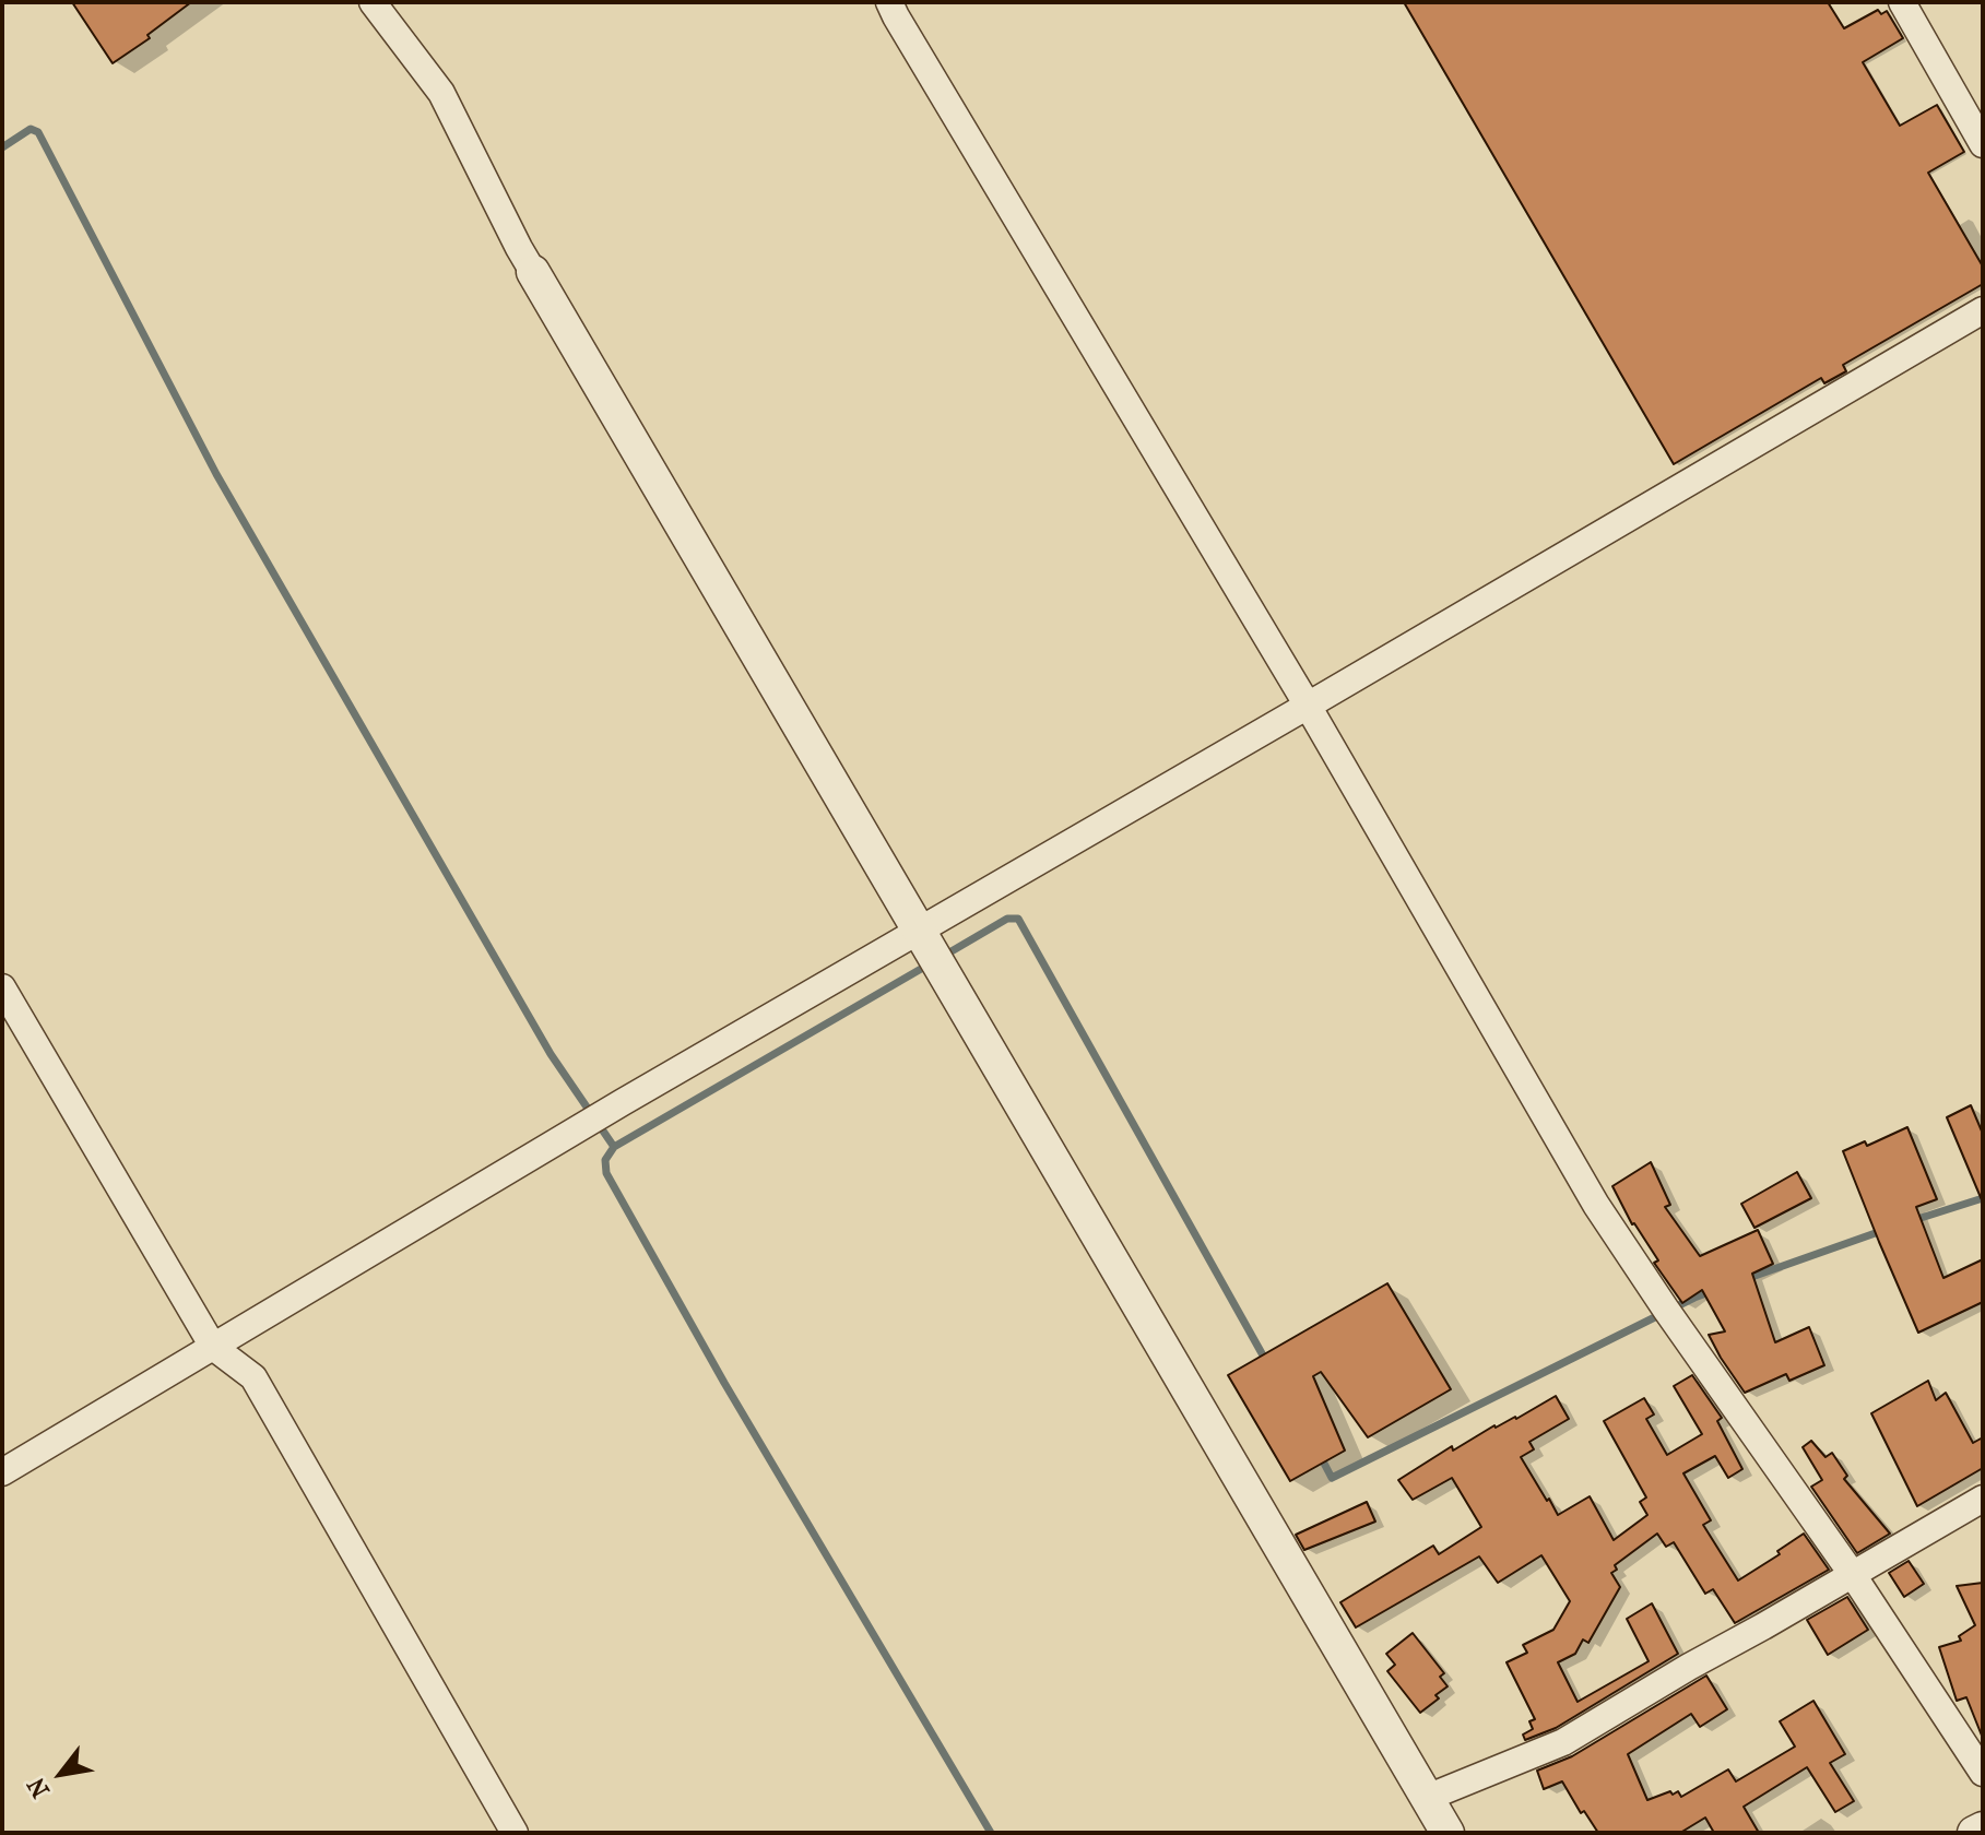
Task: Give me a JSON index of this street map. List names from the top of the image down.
{
  "north": "bottom left"
}
